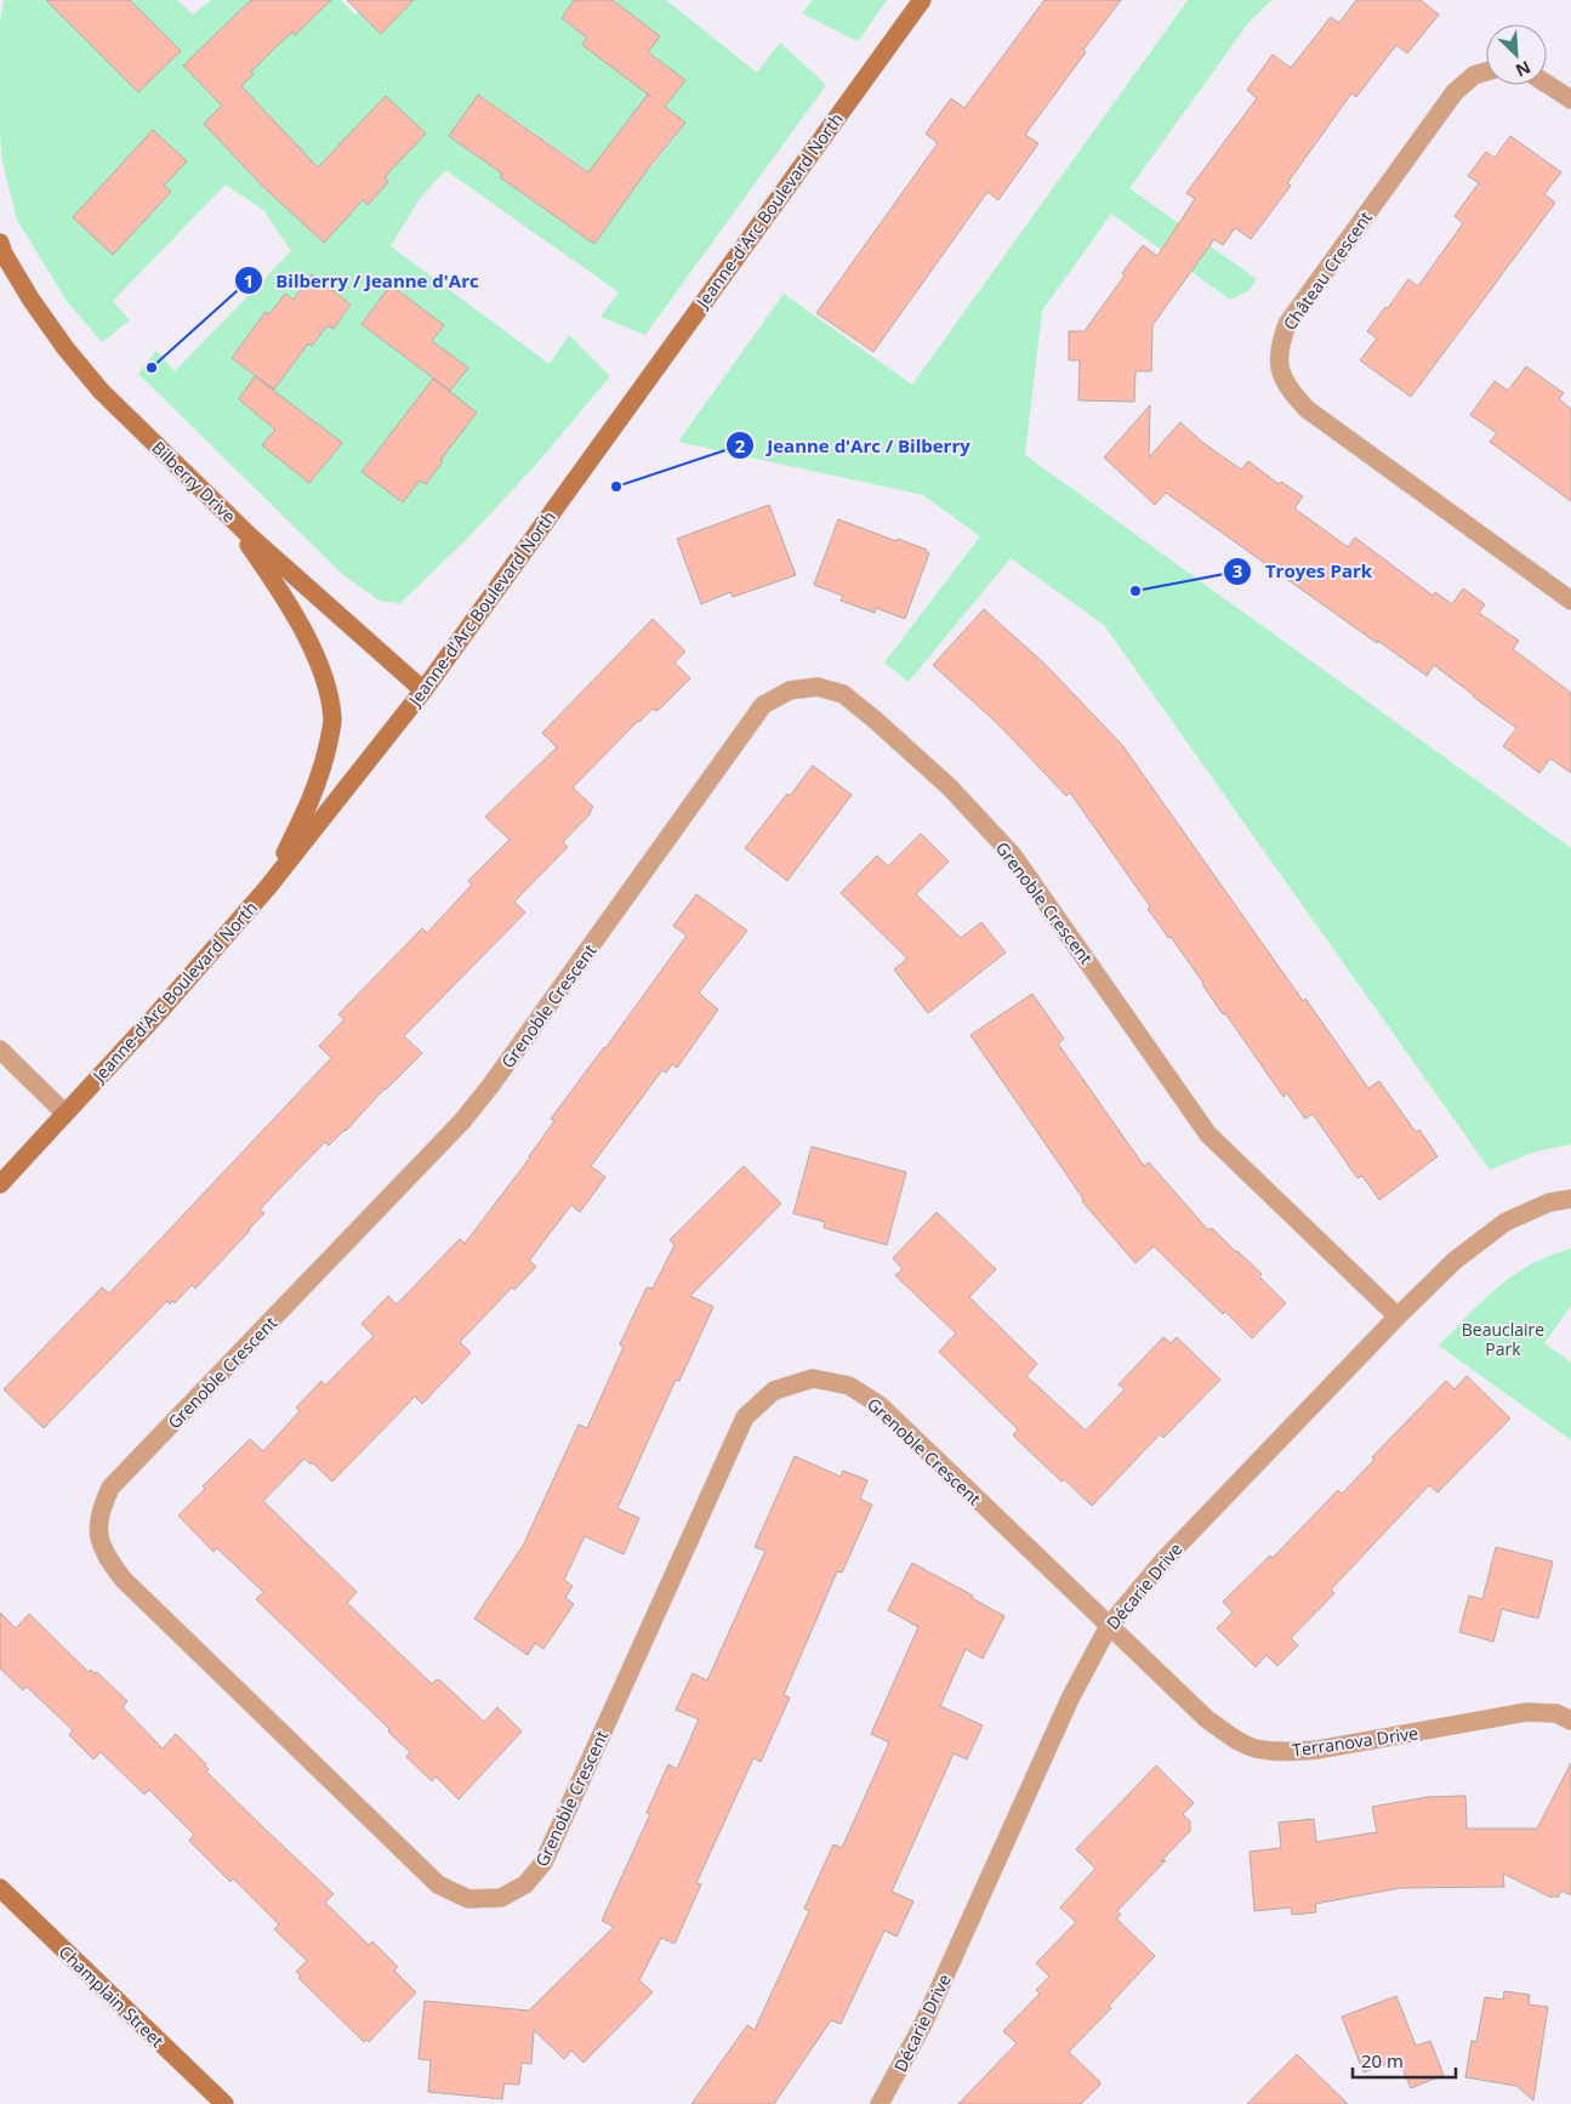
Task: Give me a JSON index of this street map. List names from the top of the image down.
{
  "streets": {
    "main road": ["Jeanne-d'Arc Boulevard North", "Bilberry Drive", "Champlain Street"],
    "street": [
      "Château Crescent",
      "Grenoble Crescent",
      "Décarie Drive",
      "Terranova Drive"
    ]
  },
  "crossings": [
    ["Jeanne-d'Arc Boulevard North", "Bilberry Drive"],
    ["Grenoble Crescent", "Décarie Drive"],
    ["Grenoble Crescent", "Terranova Drive"],
    ["Décarie Drive", "Terranova Drive"]
  ],
  "parks": ["Beauclaire Park"],
  "places": ["Bilberry / Jeanne d'Arc", "Jeanne d'Arc / Bilberry", "Troyes Park"],
  "scale_bar": "20 m",
  "north": "bottom right"
}
